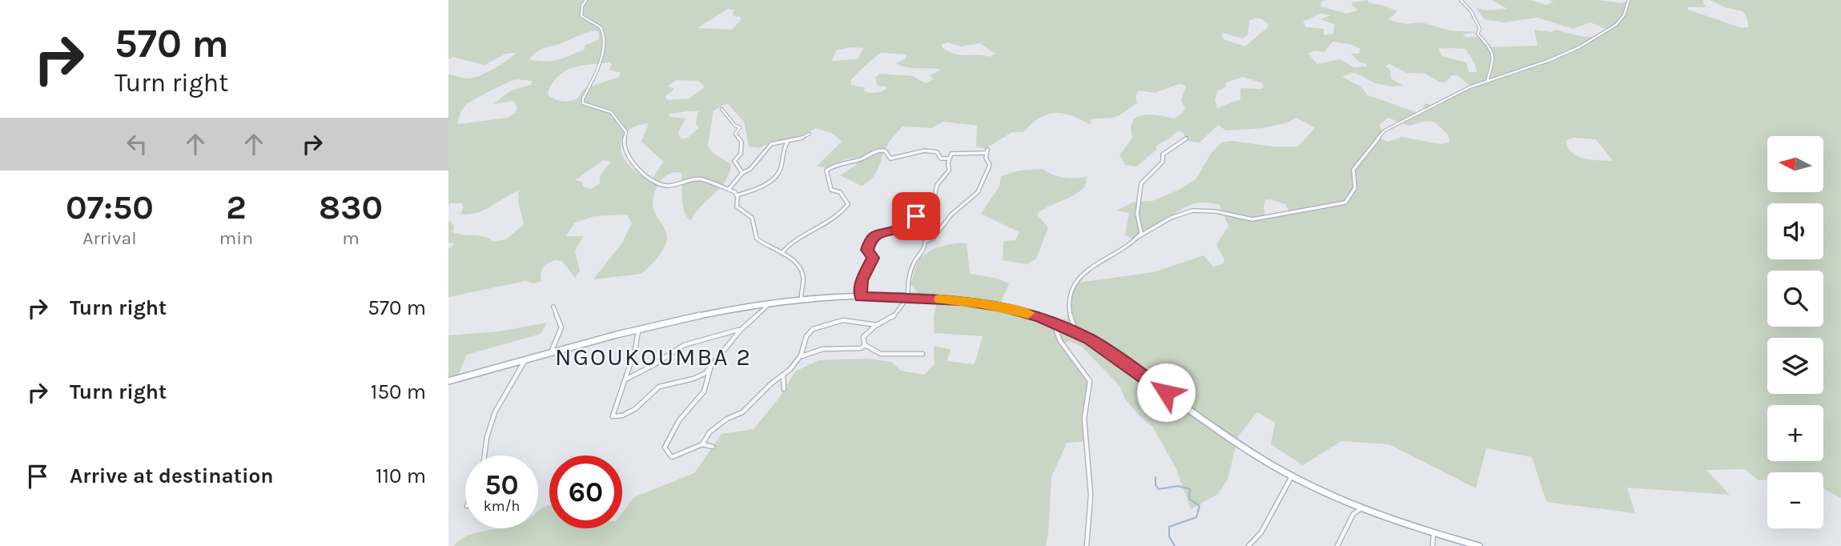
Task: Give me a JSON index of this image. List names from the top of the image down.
{
  "districts": ["NGOUKOUMBA 2"],
  "north": "left",
  "page": {
    "turn": ["570 m", "Turn right"],
    "map_buttons": ["+", "−"],
    "eta": [
      "07:50",
      "Arrival",
      "2",
      "min",
      "830",
      "m"
    ],
    "list": [
      {
        "name": "Turn right",
        "value": "570 m"
      },
      {
        "name": "Turn right",
        "value": "150 m"
      },
      {
        "name": "Arrive at destination",
        "value": "110 m"
      }
    ],
    "speed": "50 km/h",
    "limit": "60"
  }
}
